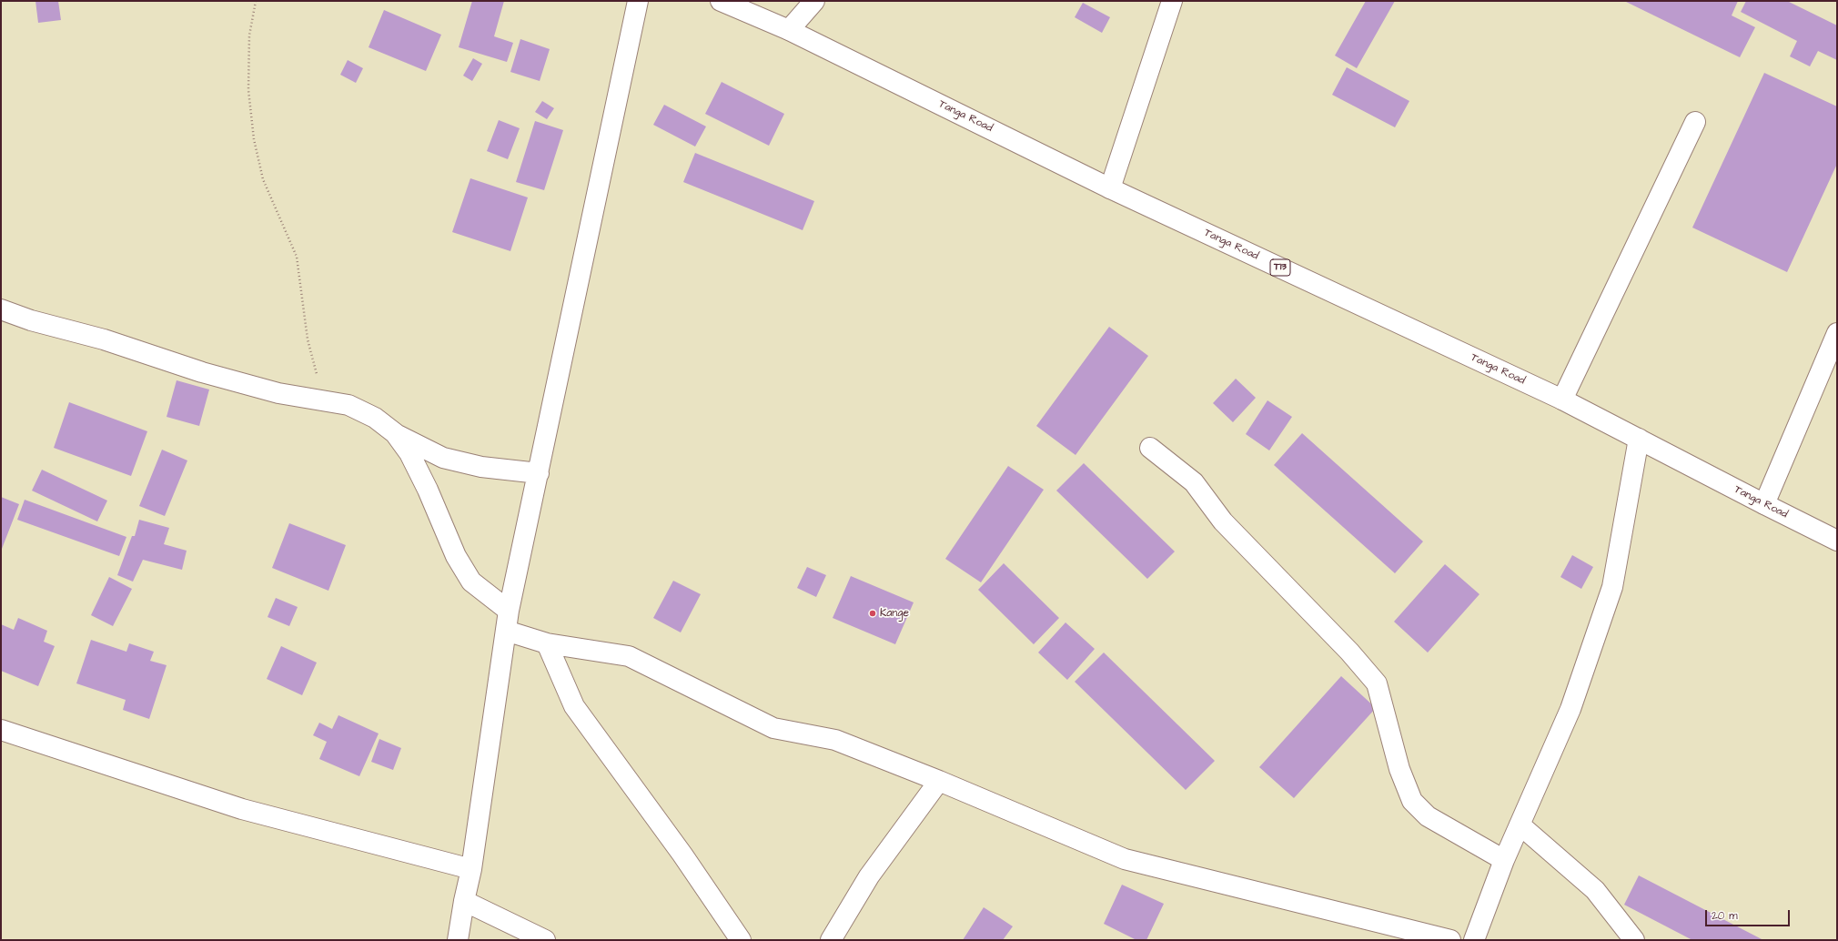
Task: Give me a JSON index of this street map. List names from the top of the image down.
{
  "streets": {
    "main road": ["Tanga Road", "T13"]
  },
  "places": ["Kange"],
  "scale_bar": "20 m"
}
